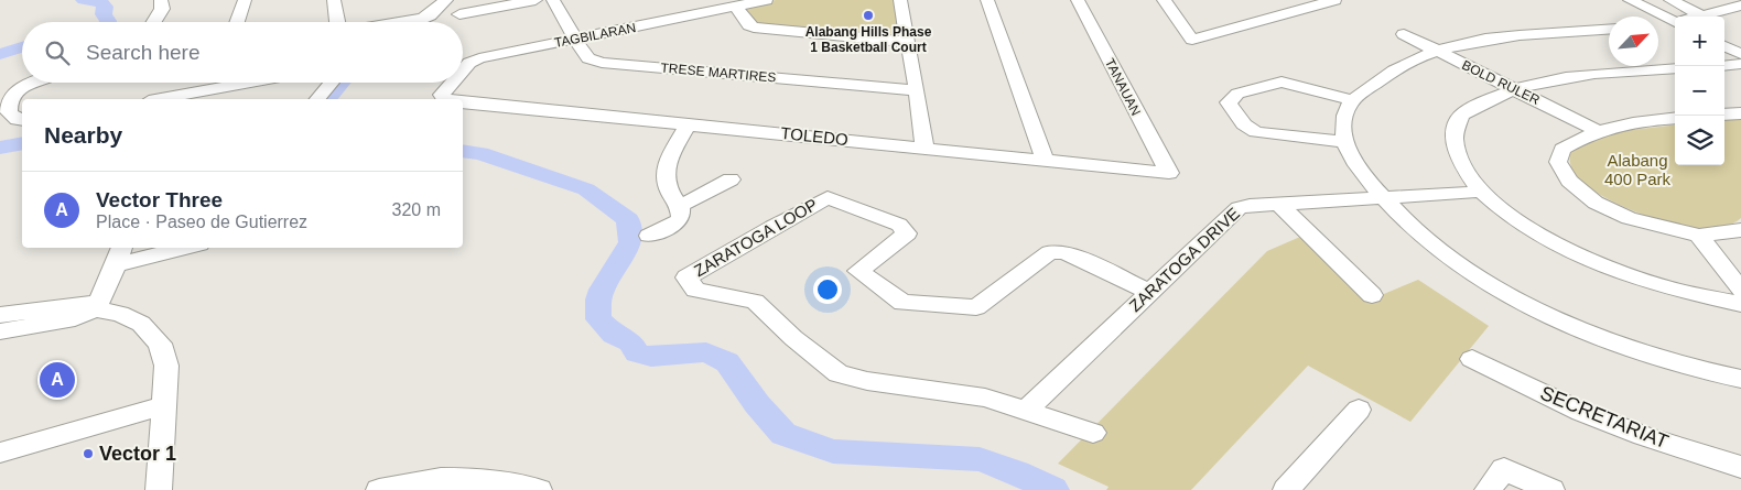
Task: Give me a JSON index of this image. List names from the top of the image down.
{
  "streets": {
    "street": [
      "TAGBILARAN",
      "TRESE MARTIRES",
      "BOLD RULER",
      "TANAUAN",
      "TOLEDO",
      "ZARATOGA LOOP",
      "ZARATOGA DRIVE",
      "SECRETARIAT"
    ]
  },
  "crossings": [
    ["TAGBILARAN", "TRESE MARTIRES"],
    ["TANAUAN", "TOLEDO"],
    ["ZARATOGA LOOP", "ZARATOGA DRIVE"]
  ],
  "parks": ["Alabang 400 Park"],
  "places": ["Alabang Hills Phase 1 Basketball Court", "Vector 1"],
  "north": "top right",
  "page": {
    "map_buttons": ["+", "−"],
    "search": "Search here",
    "heading": "Nearby",
    "list": [
      {
        "mark": "A",
        "name": "Vector Three",
        "note": "Place · Paseo de Gutierrez",
        "value": "320 m"
      }
    ],
    "pins": "A"
  }
}
